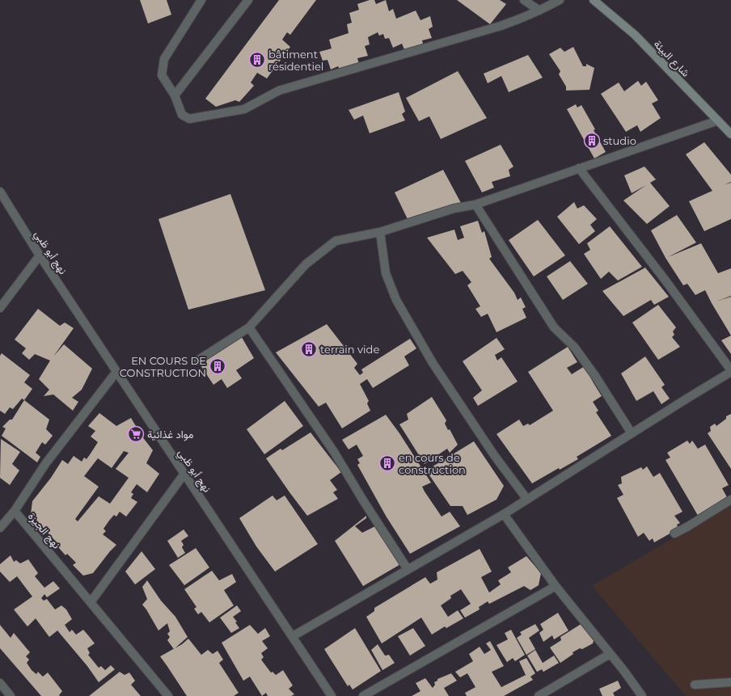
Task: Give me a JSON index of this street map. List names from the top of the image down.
{
  "streets": {
    "main road": ["شارع البيئة"],
    "street": ["نهج أبو ظبي", "نهج الجيزة"]
  },
  "crossings": [
    ["نهج أبو ظبي", "نهج الجيزة"]
  ],
  "places": {
    "building": [
      "bâtiment résidentiel",
      "studio",
      "terrain vide",
      "EN COURS DE CONSTRUCTION",
      "en cours de construction"
    ],
    "supermarket": ["مواد غذائية"]
  }
}
